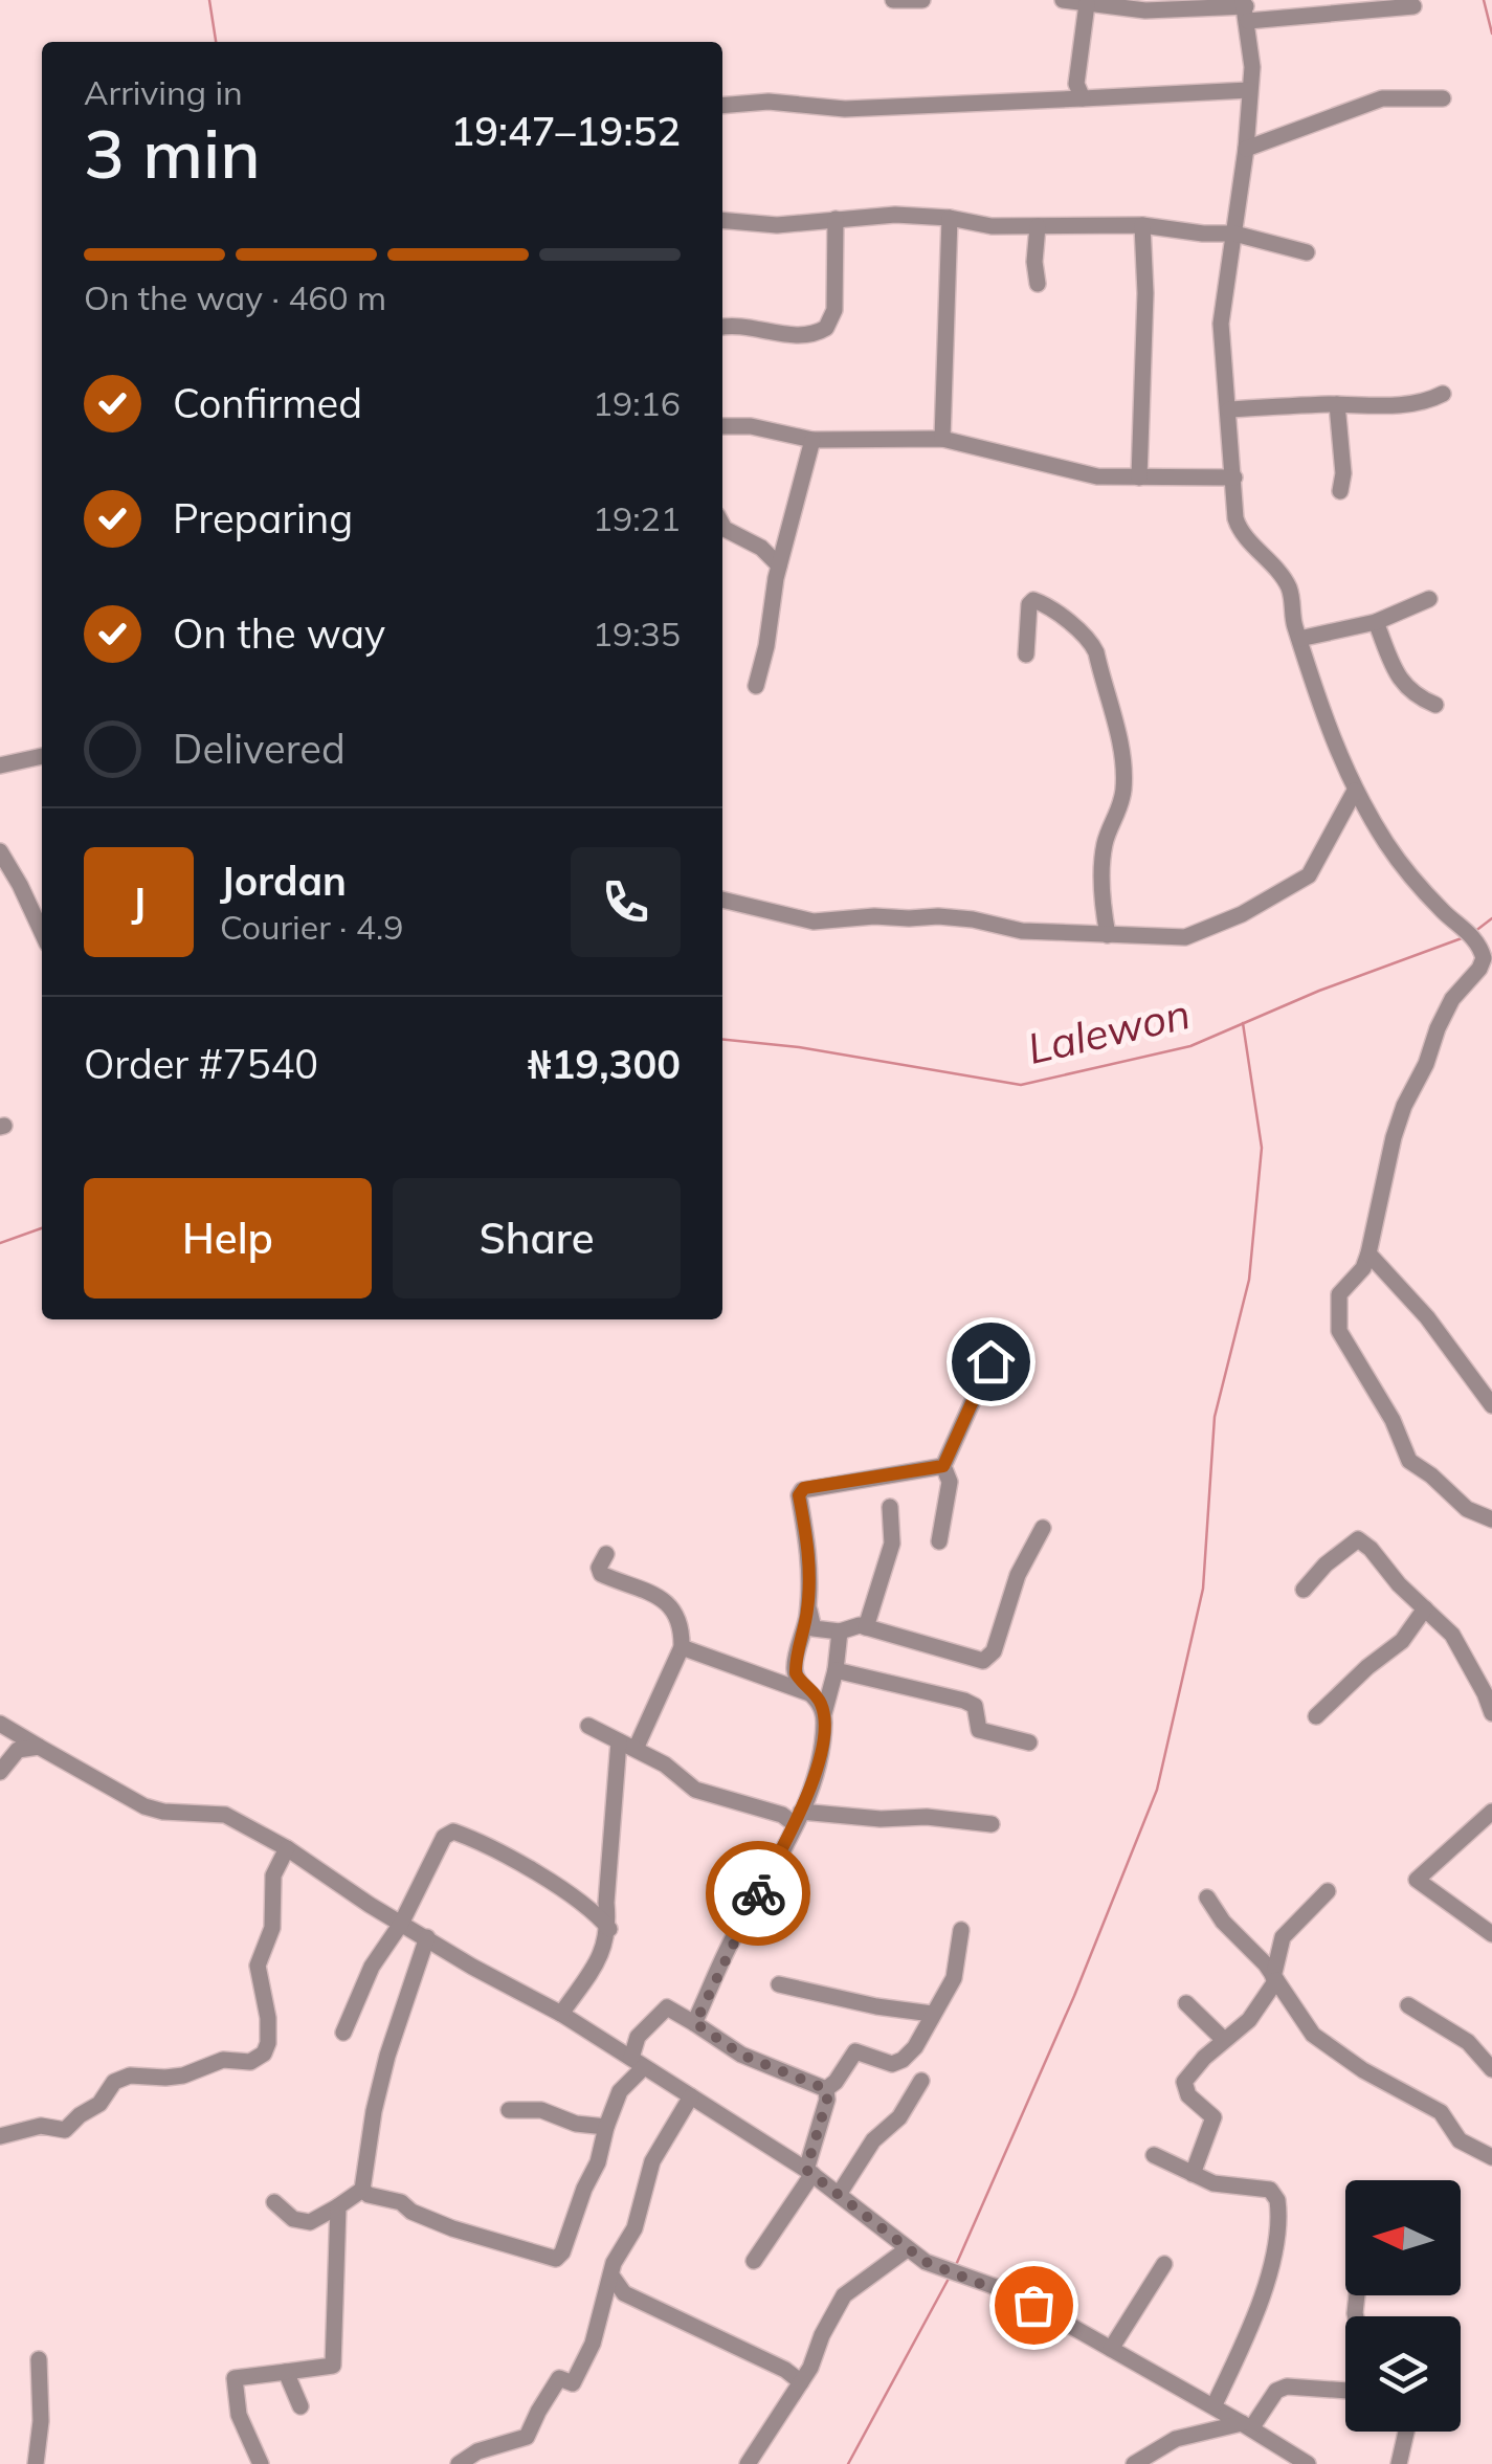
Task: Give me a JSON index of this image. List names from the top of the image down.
{
  "water": ["Lalewon"],
  "north": "left",
  "page": {
    "heading": ["3 min", "Arriving in", "19:47–19:52"],
    "panel": [
      "Jordan",
      "Courier · 4.9",
      "Order #7540",
      "₦19,300"
    ],
    "bar": "On the way · 460 m",
    "list": [
      ["Confirmed", "19:16"],
      ["Preparing", "19:21"],
      ["On the way", "19:35"],
      "Delivered"
    ],
    "round": "J",
    "buttons": ["Help", "Share"]
  }
}
